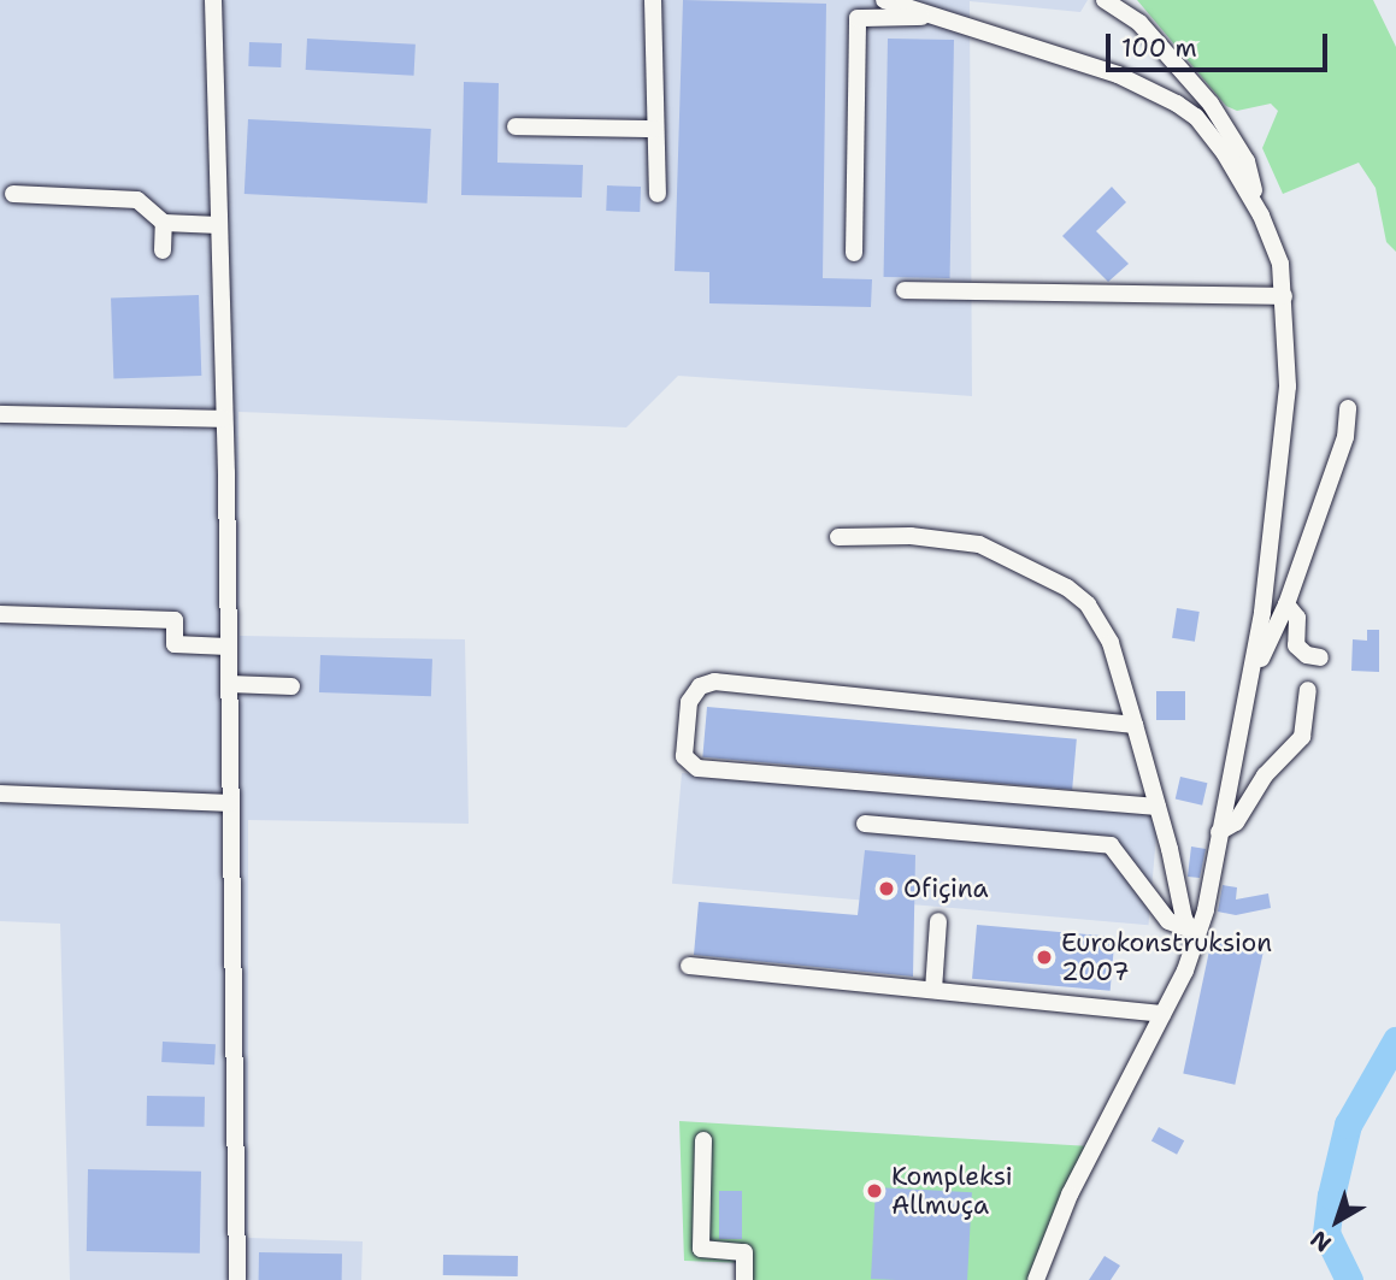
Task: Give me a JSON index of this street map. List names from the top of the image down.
{
  "places": ["Ofiçina", "Eurokonstruksion 2007", "Kompleksi Allmuça"],
  "scale_bar": "100 m",
  "north": "bottom left"
}
